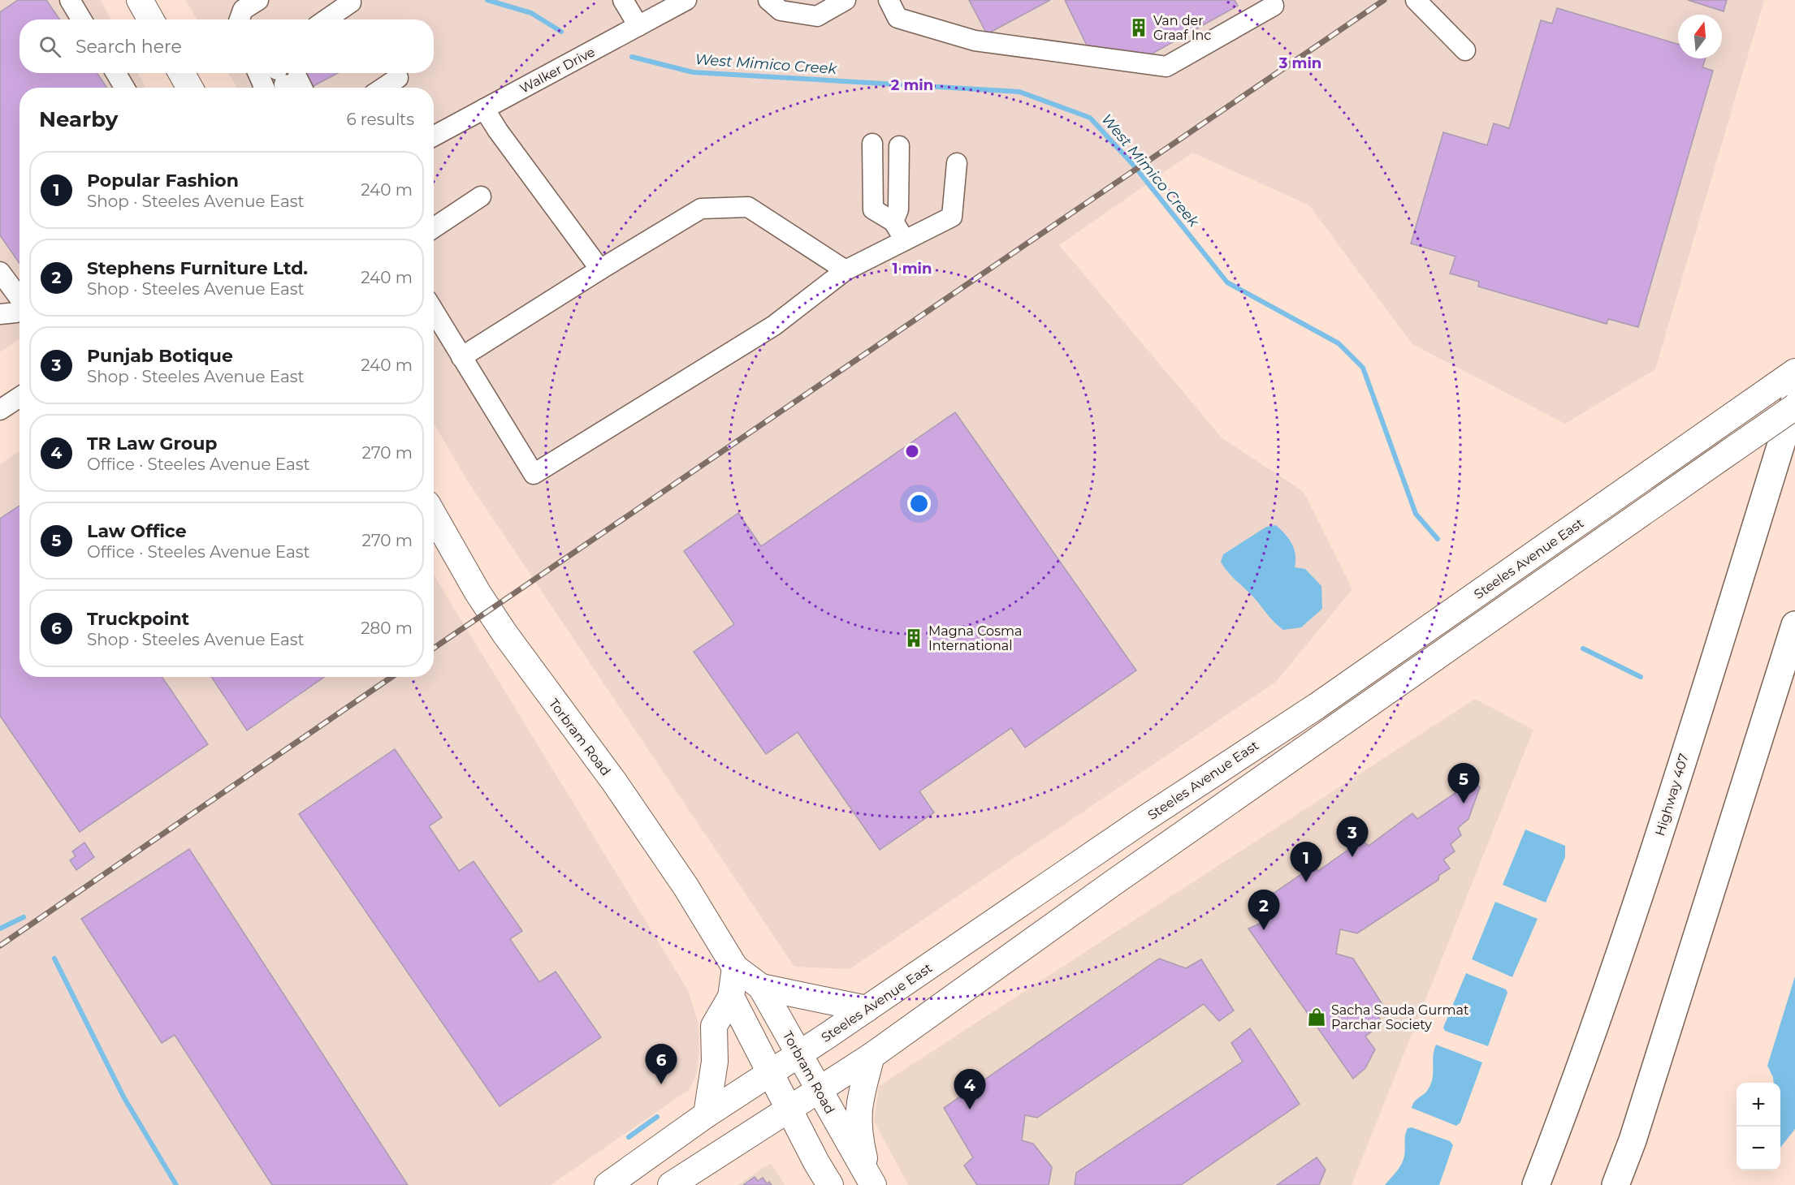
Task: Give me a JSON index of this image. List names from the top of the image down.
{
  "streets": {
    "highway": ["Highway 407"],
    "main road": ["Steeles Avenue East", "Torbram Road"],
    "street": ["Walker Drive"]
  },
  "crossings": [
    ["Steeles Avenue East", "Torbram Road"]
  ],
  "water": ["West Mimico Creek"],
  "places": {
    "building": ["Van der Graaf Inc", "Magna Cosma International"],
    "shop": ["Sacha Sauda Gurmat Parchar Society"]
  },
  "north": "top",
  "page": {
    "search": "Search here",
    "heading": ["Nearby", "6 results"],
    "list": [
      {
        "mark": "1",
        "name": "Popular Fashion",
        "note": "Shop · Steeles Avenue East",
        "value": "240 m"
      },
      {
        "mark": "2",
        "name": "Stephens Furniture Ltd.",
        "note": "Shop · Steeles Avenue East",
        "value": "240 m"
      },
      {
        "mark": "3",
        "name": "Punjab Botique",
        "note": "Shop · Steeles Avenue East",
        "value": "240 m"
      },
      {
        "mark": "4",
        "name": "TR Law Group",
        "note": "Office · Steeles Avenue East",
        "value": "270 m"
      },
      {
        "mark": "5",
        "name": "Law Office",
        "note": "Office · Steeles Avenue East",
        "value": "270 m"
      },
      {
        "mark": "6",
        "name": "Truckpoint",
        "note": "Shop · Steeles Avenue East",
        "value": "280 m"
      }
    ],
    "pins": [
      "5",
      "3",
      "1",
      "2",
      "6",
      "4"
    ],
    "map_buttons": ["+", "−"]
  },
  "rings": ["3 min", "2 min", "1 min"]
}
